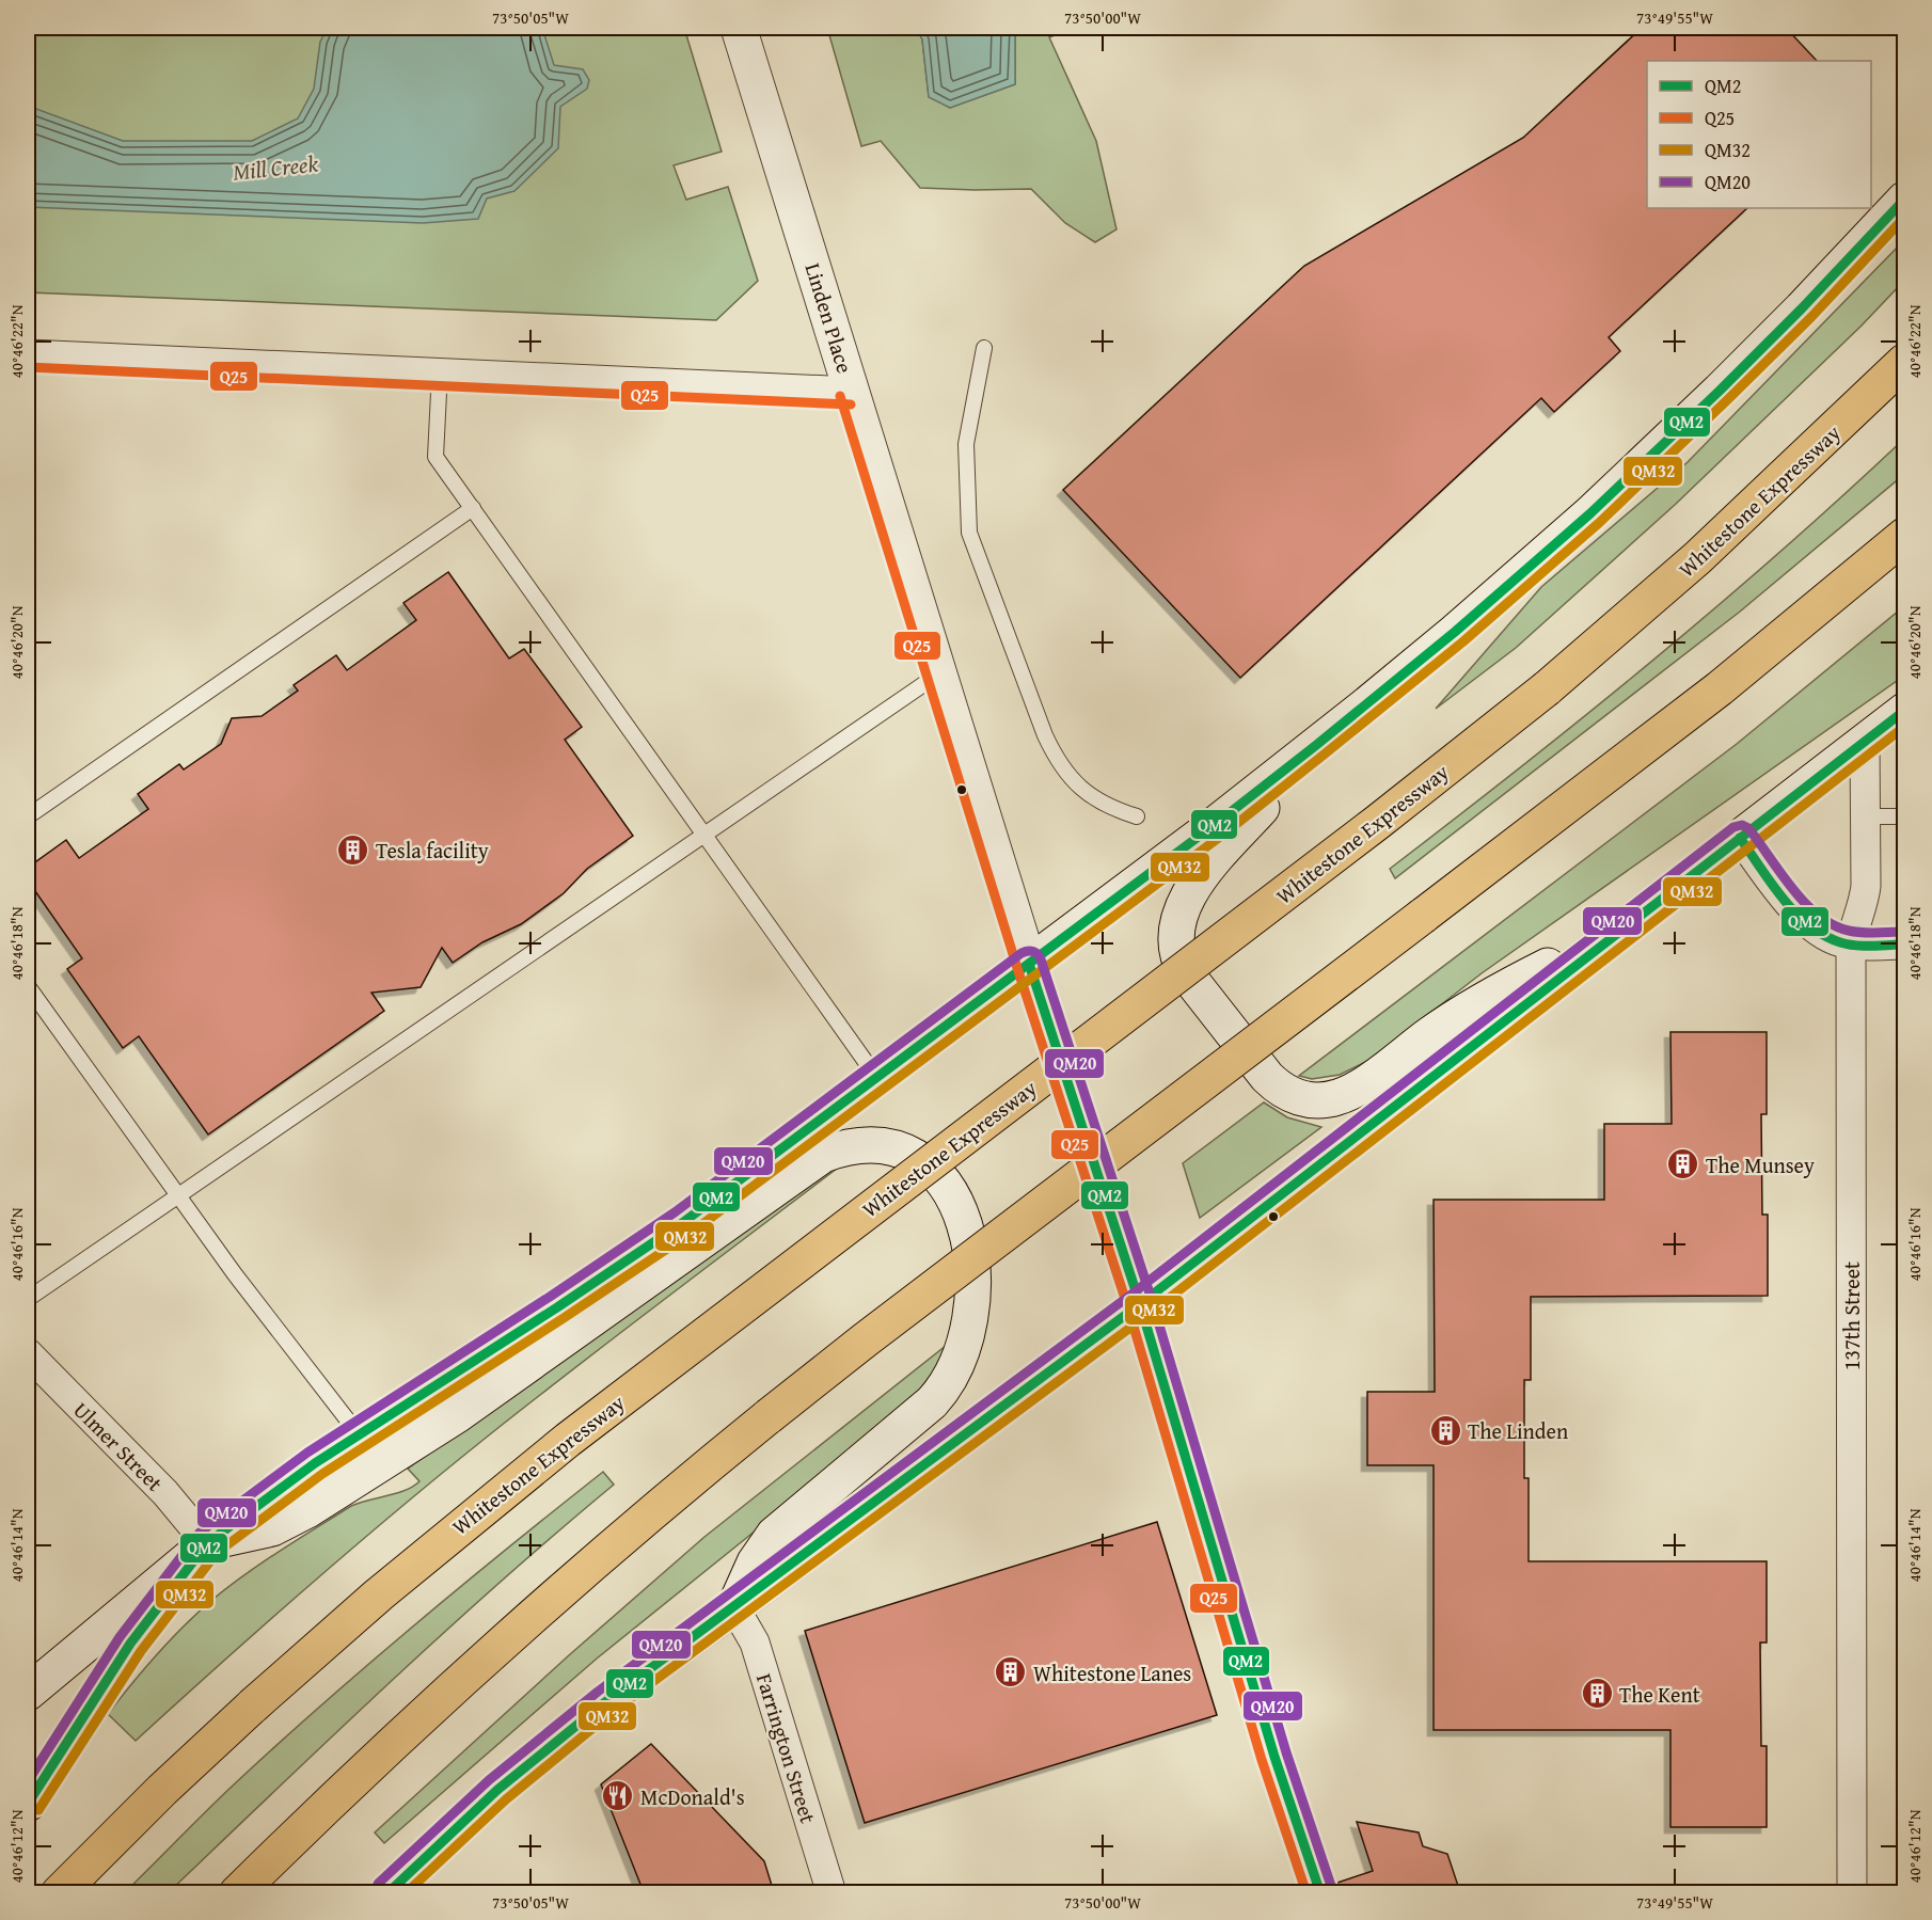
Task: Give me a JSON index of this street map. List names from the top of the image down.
{
  "streets": {
    "highway": ["Whitestone Expressway"],
    "main road": ["Linden Place"],
    "street": ["137th Street", "Ulmer Street", "Farrington Street"]
  },
  "water": ["Mill Creek"],
  "places": {
    "building": [
      "Tesla facility",
      "The Munsey",
      "The Linden",
      "Whitestone Lanes",
      "The Kent"
    ],
    "restaurant": ["McDonald's"]
  },
  "lines": [
    "transit line QM2",
    "transit line QM32",
    "transit line Q25",
    "transit line QM20"
  ],
  "legend": [
    "QM2",
    "Q25",
    "QM32",
    "QM20"
  ],
  "coordinates": [
    "73°50'05\"W",
    "73°50'00\"W",
    "73°49'55\"W",
    "40°46'22\"N",
    "40°46'20\"N",
    "40°46'18\"N",
    "40°46'16\"N",
    "40°46'14\"N",
    "40°46'12\"N"
  ]
}
